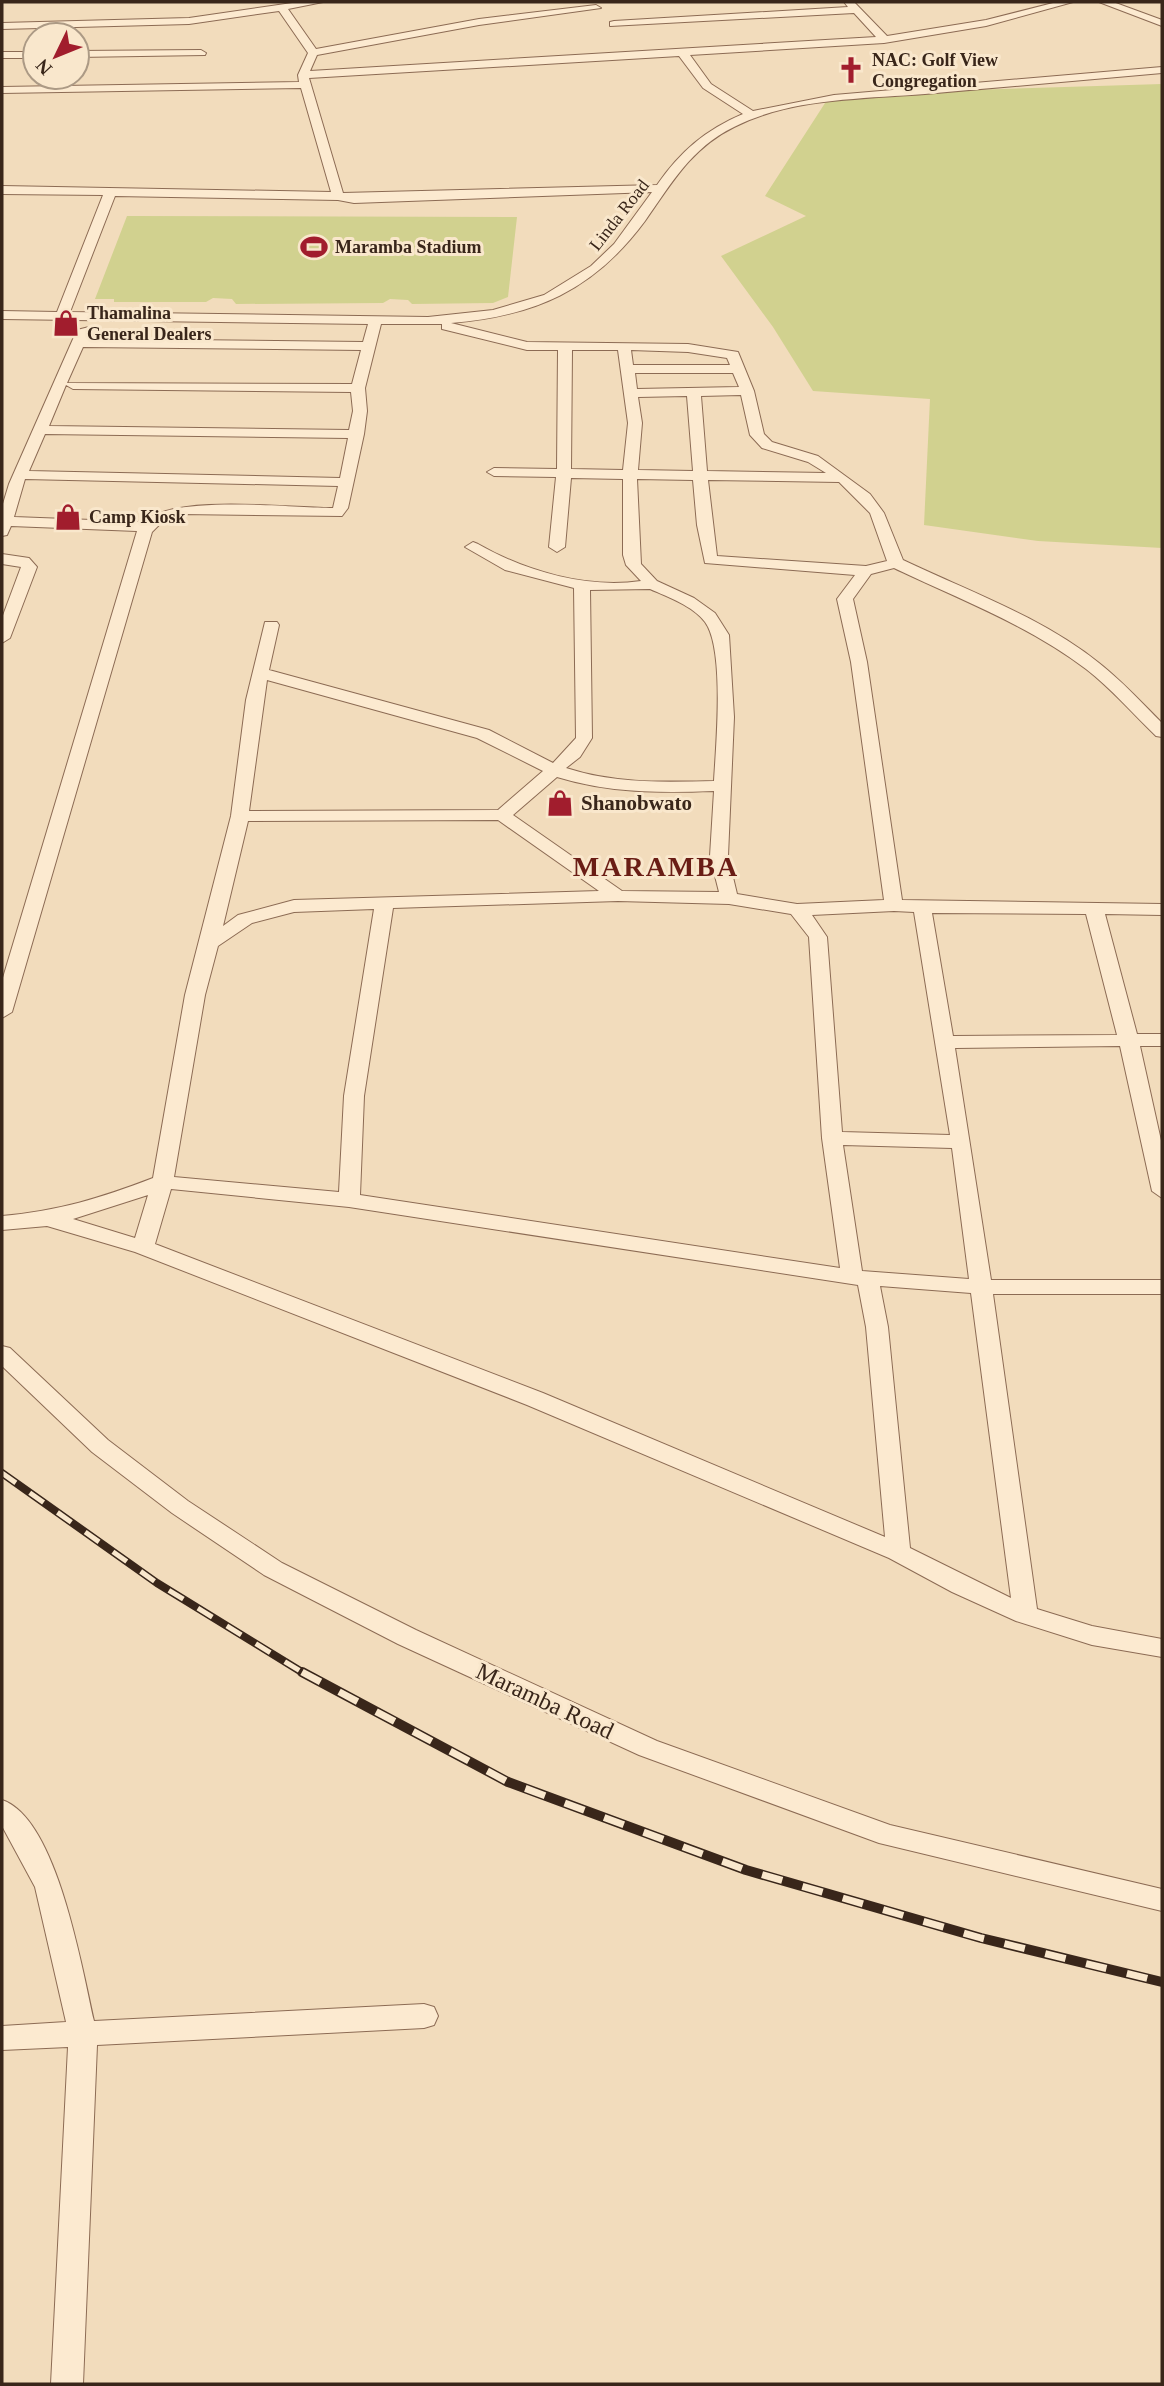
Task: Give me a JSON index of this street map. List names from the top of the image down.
{
  "streets": {
    "street": ["Linda Road", "Maramba Road"]
  },
  "districts": ["MARAMBA"],
  "places": {
    "church": ["NAC: Golf View Congregation"],
    "sports": ["Maramba Stadium"],
    "shop": ["Thamalina General Dealers", "Camp Kiosk", "Shanobwato"]
  },
  "north": "bottom left"
}
